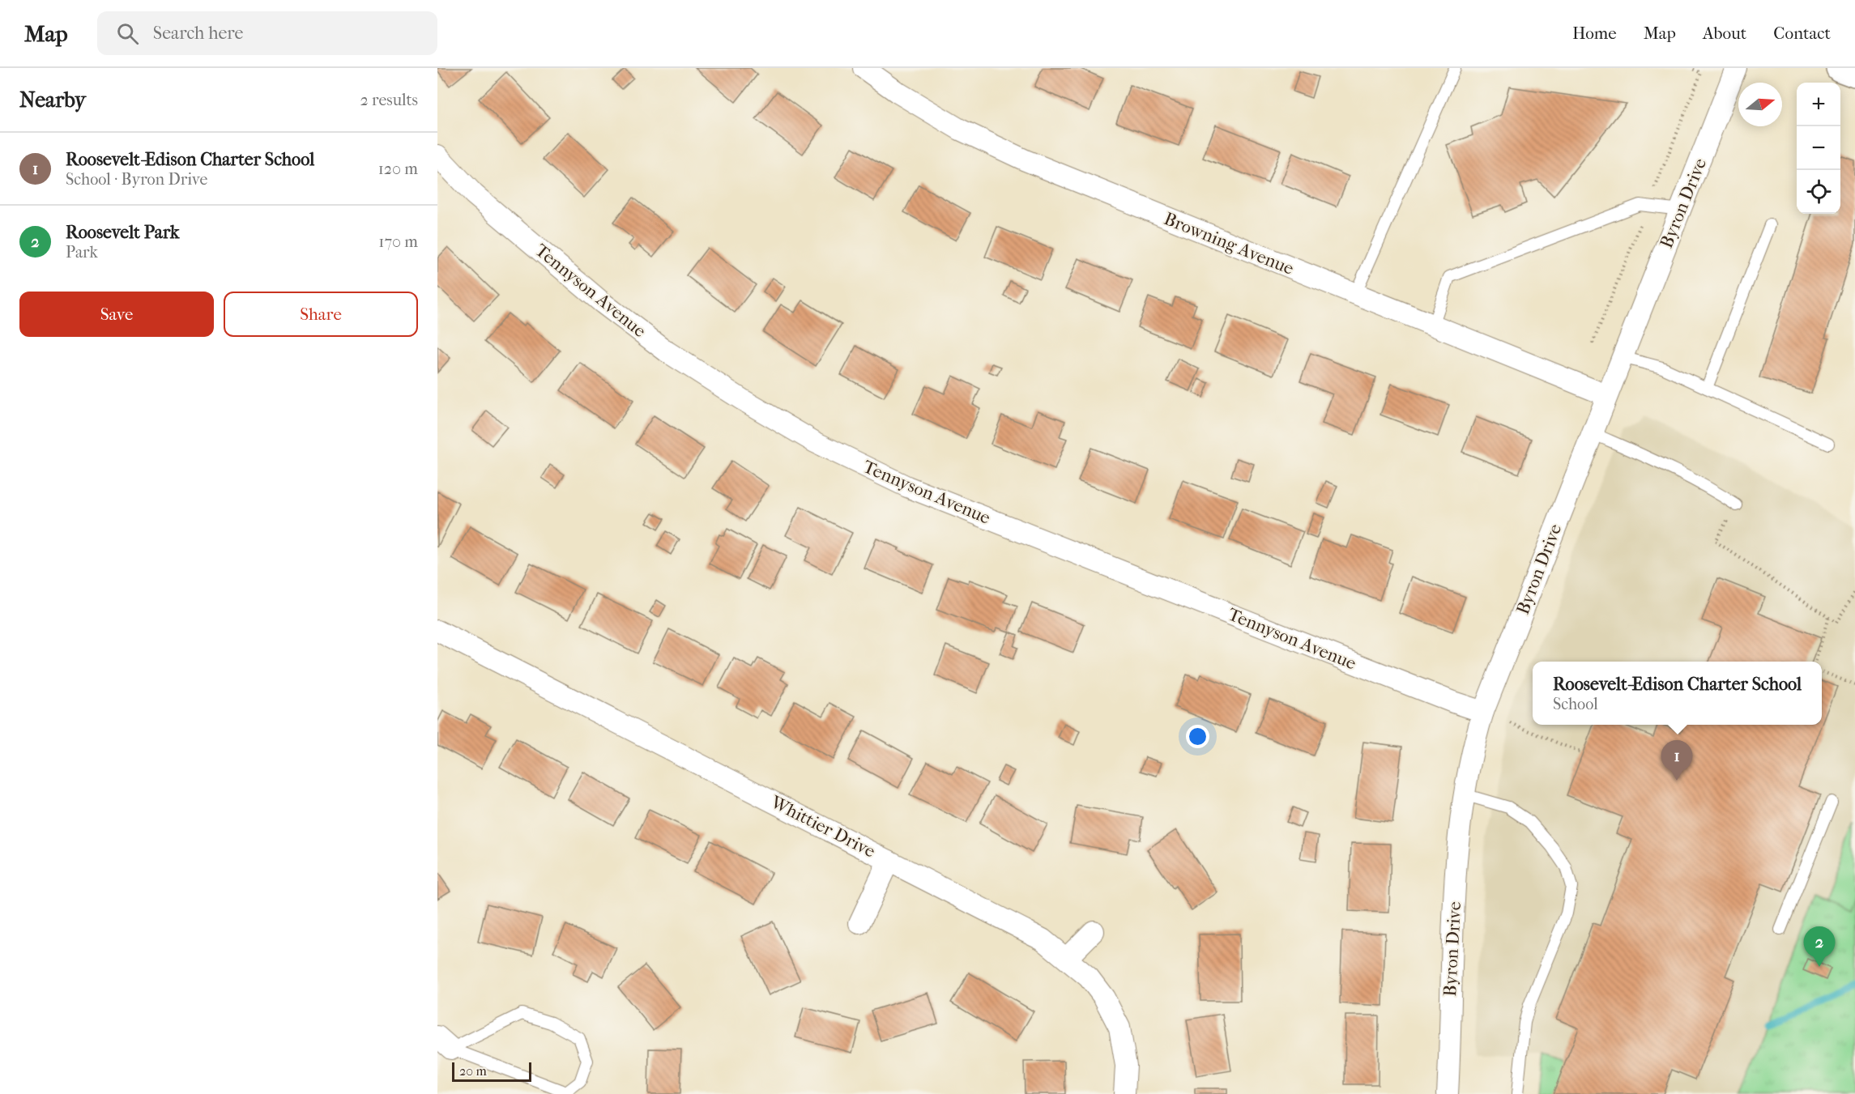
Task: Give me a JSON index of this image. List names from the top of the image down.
{
  "streets": {
    "street": [
      "Byron Drive",
      "Browning Avenue",
      "Tennyson Avenue",
      "Whittier Drive"
    ]
  },
  "crossings": [
    ["Byron Drive", "Browning Avenue"],
    ["Byron Drive", "Tennyson Avenue"]
  ],
  "scale_bar": "20 m",
  "north": "right",
  "page": {
    "header": "Map",
    "search": "Search here",
    "nav": [
      "Home",
      "Map",
      "About",
      "Contact"
    ],
    "heading": ["Nearby", "2 results"],
    "map_buttons": ["+", "−"],
    "list": [
      {
        "mark": "1",
        "name": "Roosevelt-Edison Charter School",
        "note": "School · Byron Drive",
        "value": "120 m"
      },
      {
        "mark": "2",
        "name": "Roosevelt Park",
        "note": "Park",
        "value": "170 m"
      }
    ],
    "buttons": ["Save", "Share"],
    "popup": ["Roosevelt-Edison Charter School", "School"],
    "pins": ["1", "2"],
    "scale": "20 m"
  }
}
